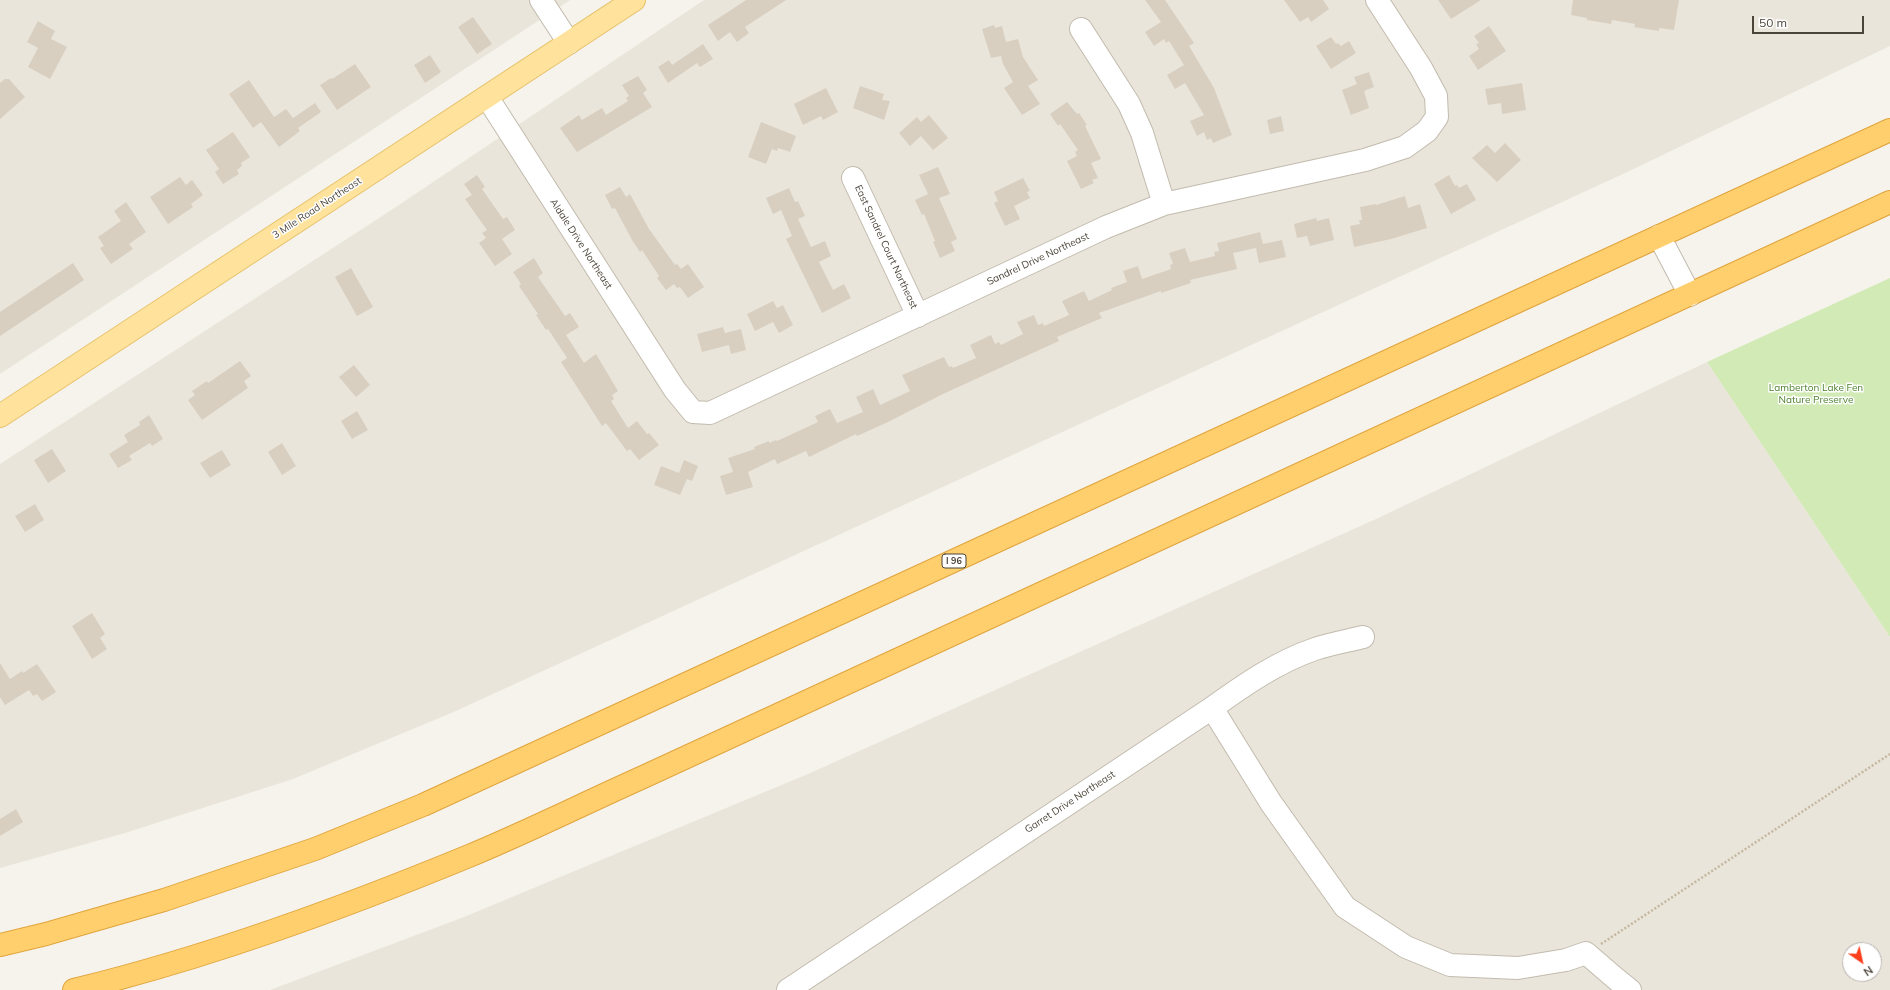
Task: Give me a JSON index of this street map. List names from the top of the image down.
{
  "streets": {
    "highway": ["I 96"],
    "main road": ["3 Mile Road Northeast"],
    "street": [
      "Aldale Drive Northeast",
      "East Sandrel Court Northeast",
      "Sandrel Drive Northeast",
      "Garret Drive Northeast"
    ]
  },
  "crossings": [
    ["3 Mile Road Northeast", "Aldale Drive Northeast"],
    ["Aldale Drive Northeast", "Sandrel Drive Northeast"],
    ["East Sandrel Court Northeast", "Sandrel Drive Northeast"]
  ],
  "parks": ["Lamberton Lake Fen Nature Preserve"],
  "scale_bar": "50 m",
  "north": "bottom right"
}
